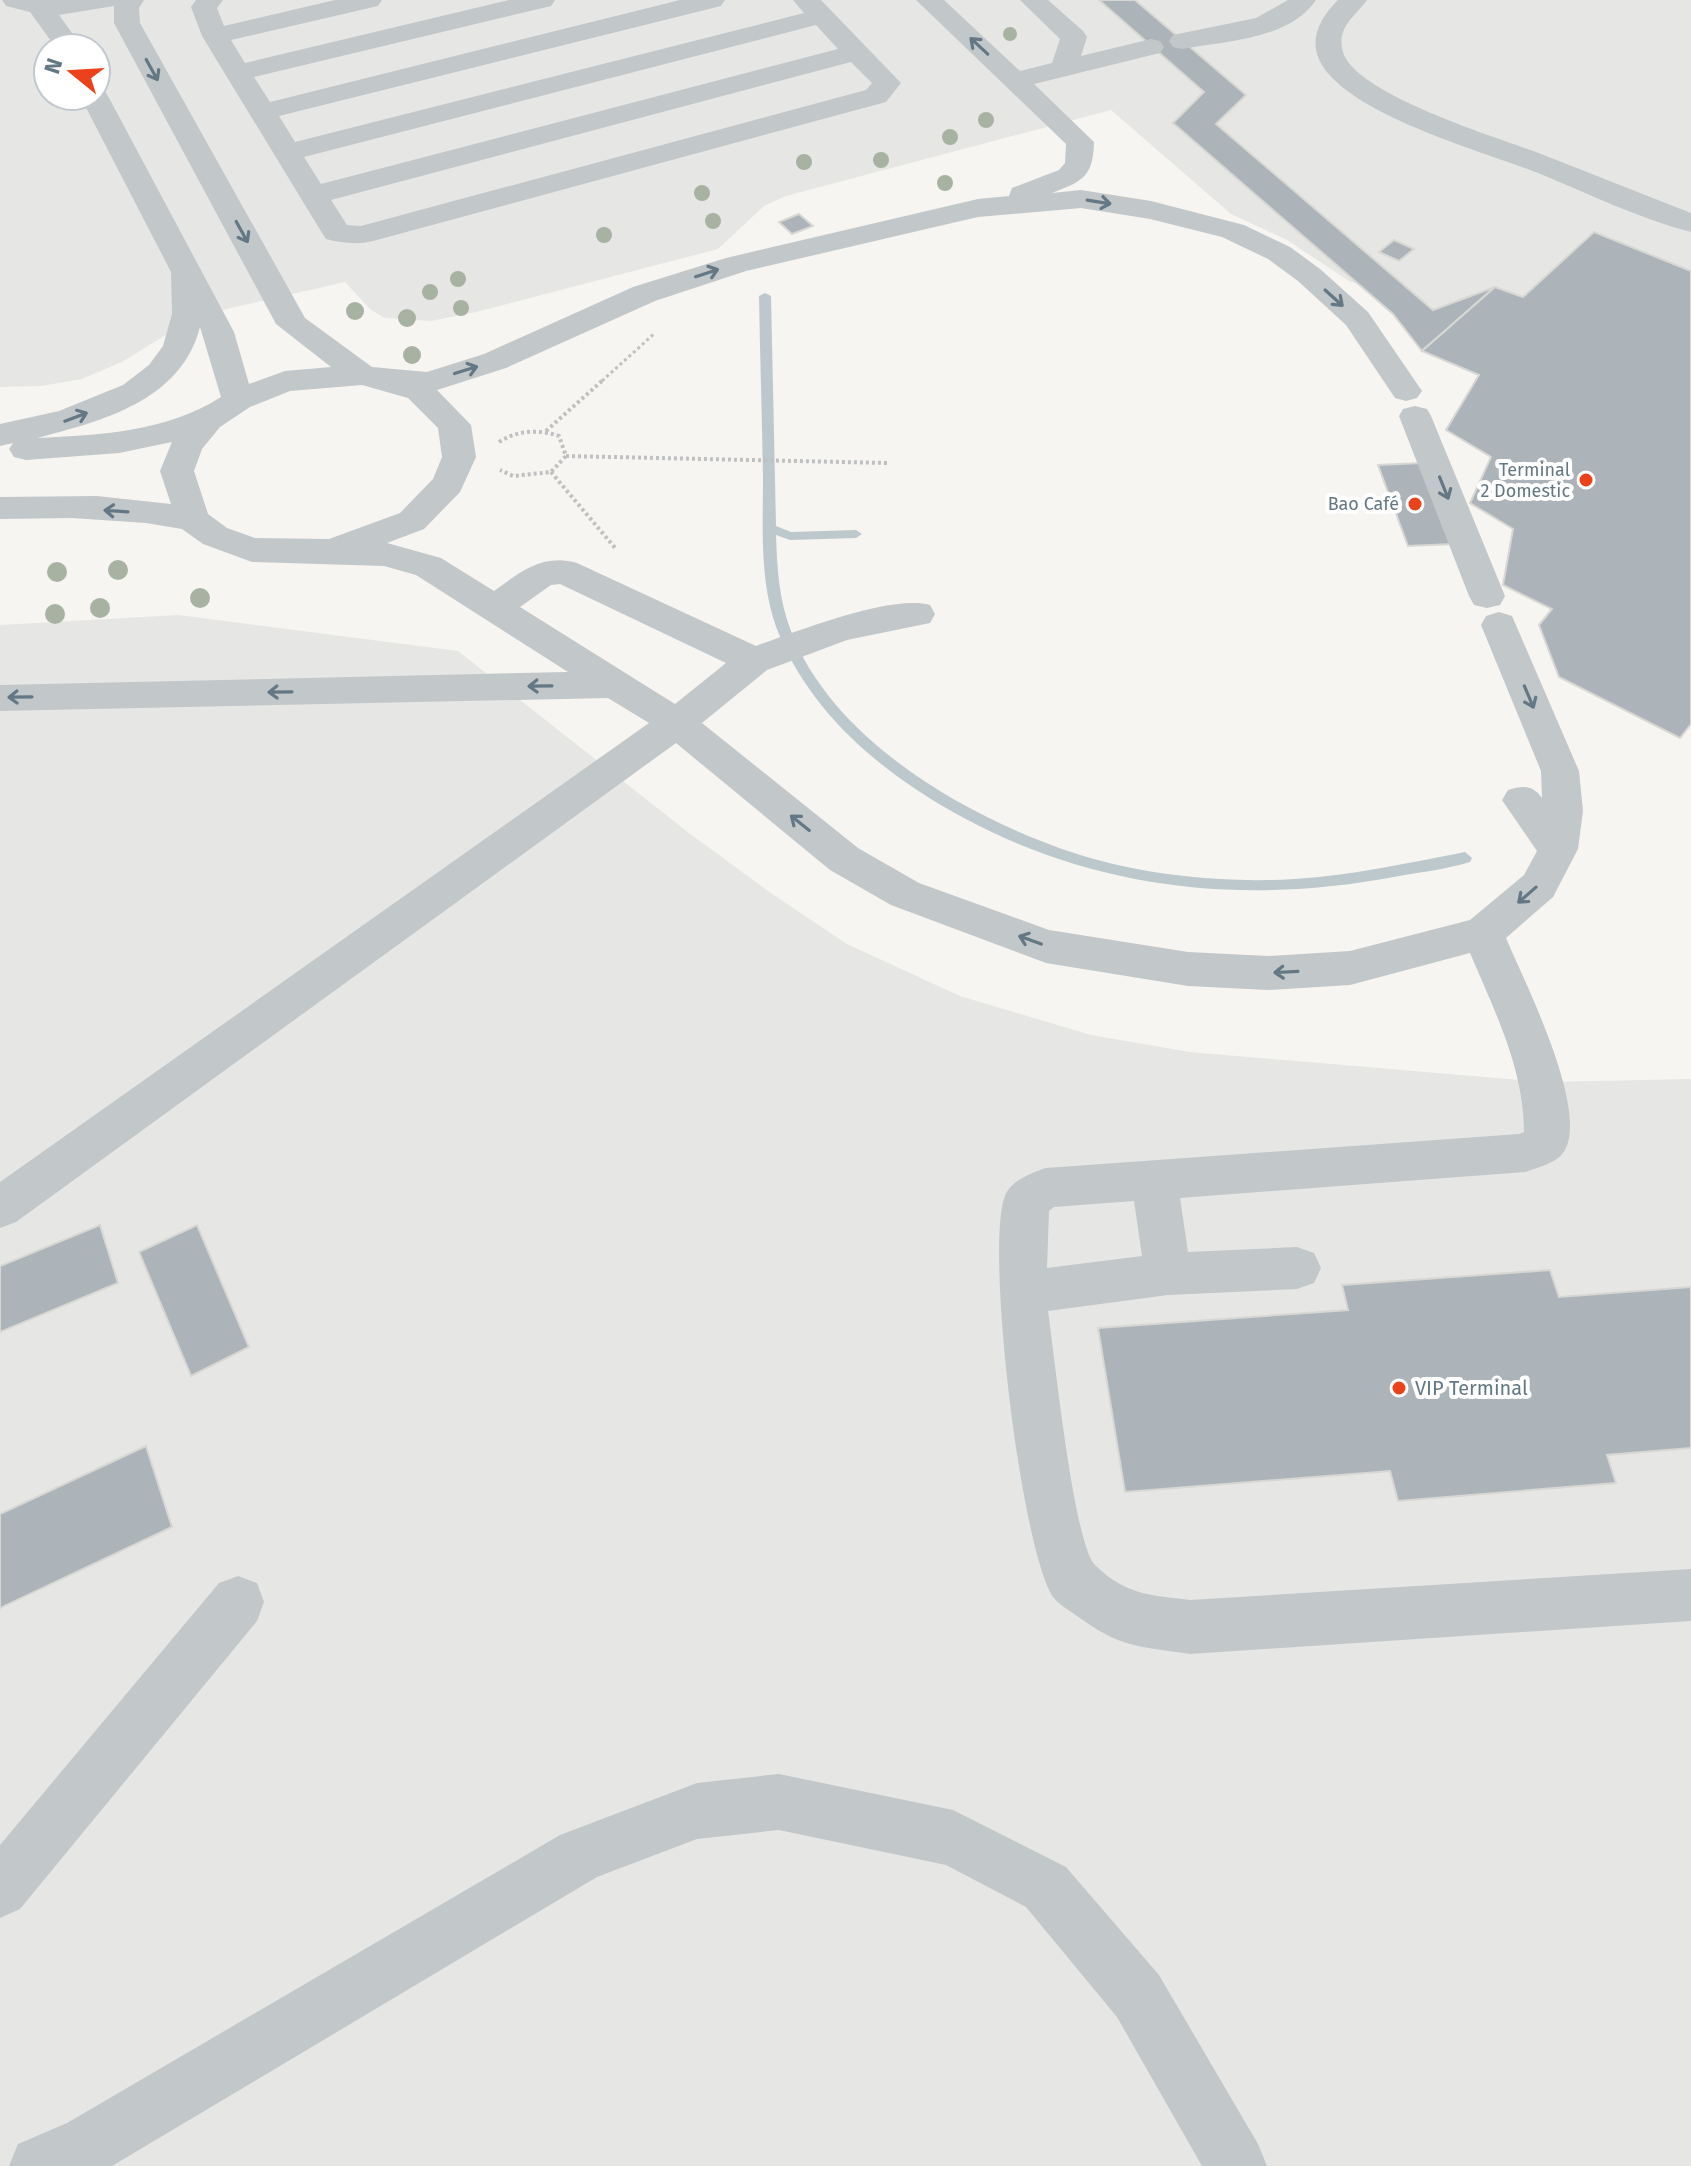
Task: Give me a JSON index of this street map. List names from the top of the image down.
{
  "places": ["Terminal 2 Domestic", "Bao Café", "VIP Terminal"],
  "north": "left"
}
